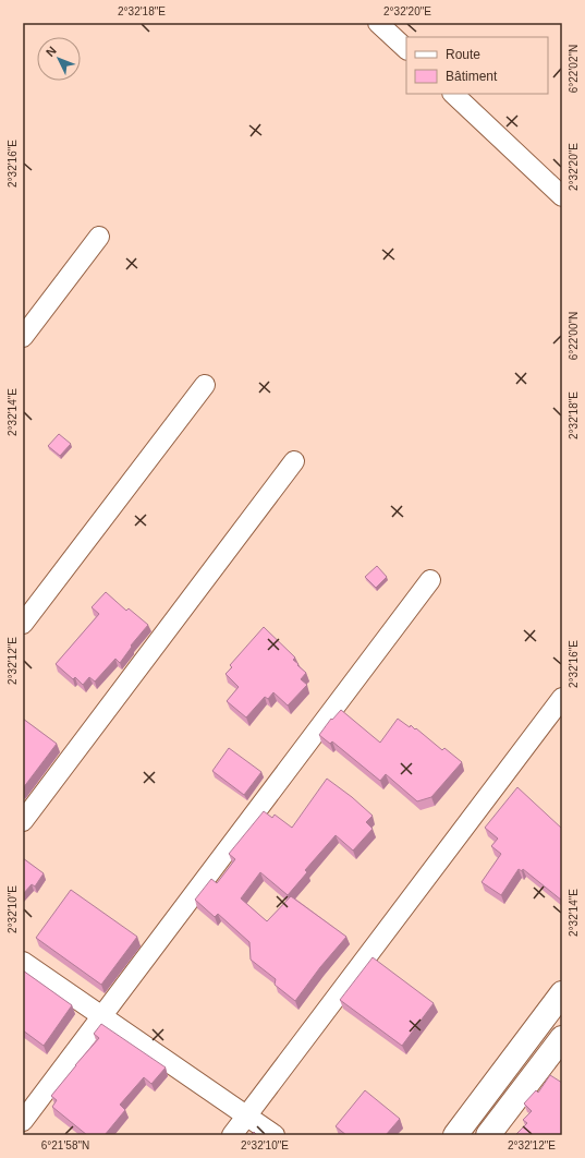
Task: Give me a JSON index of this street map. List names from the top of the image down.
{
  "legend": ["Route", "Bâtiment"],
  "north": "top left",
  "coordinates": [
    "2°32'18\"E",
    "2°32'20\"E",
    "6°22'02\"N",
    "2°32'16\"E",
    "6°22'00\"N",
    "2°32'14\"E",
    "2°32'12\"E",
    "2°32'10\"E",
    "6°21'58\"N"
  ]
}
